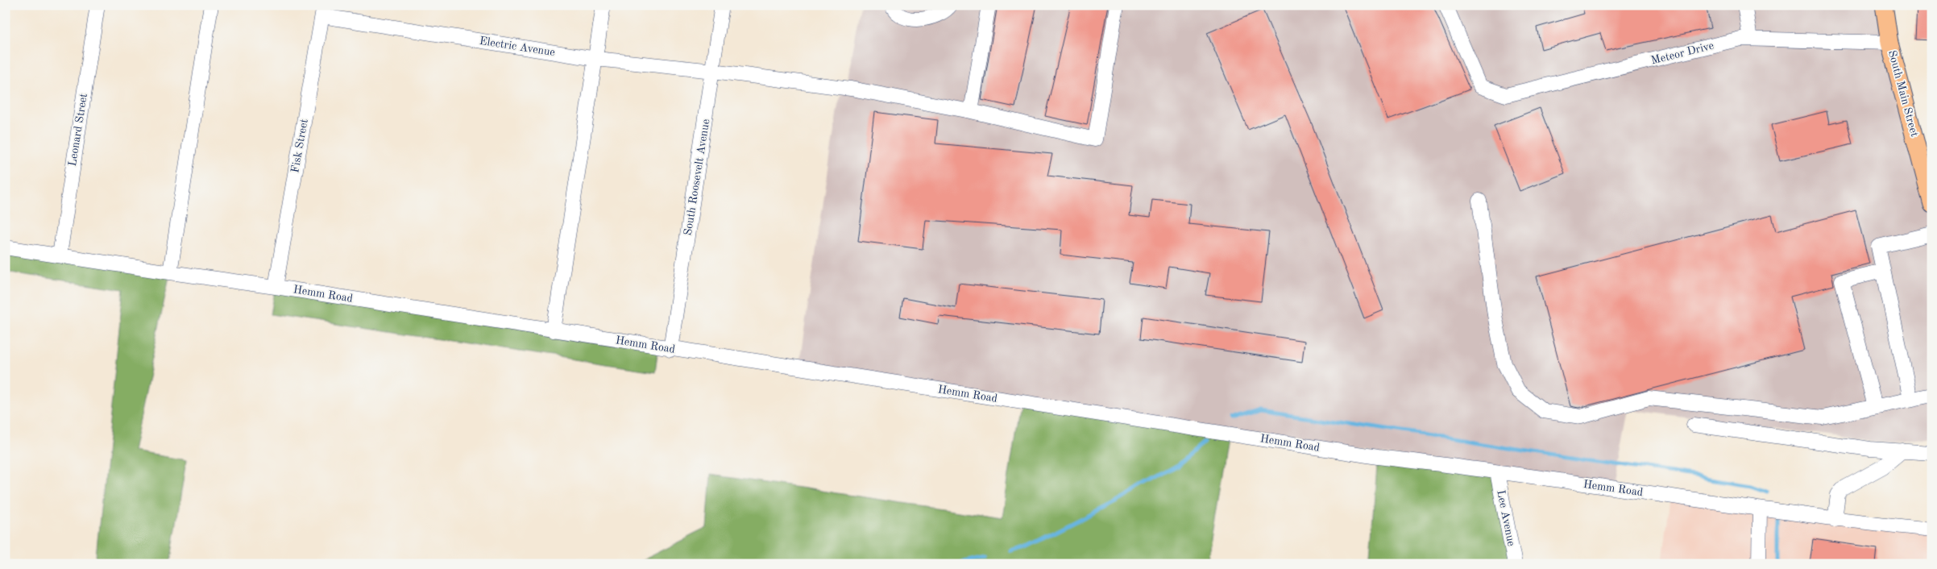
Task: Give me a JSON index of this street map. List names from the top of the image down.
{
  "streets": {
    "main road": ["South Main Street"],
    "street": [
      "Electric Avenue",
      "Meteor Drive",
      "Leonard Street",
      "Fisk Street",
      "South Roosevelt Avenue",
      "Hemm Road",
      "Lee Avenue"
    ]
  },
  "crossings": [
    ["Electric Avenue", "Fisk Street"],
    ["Electric Avenue", "South Roosevelt Avenue"],
    ["Meteor Drive", "South Main Street"],
    ["Leonard Street", "Hemm Road"],
    ["Fisk Street", "Hemm Road"],
    ["South Roosevelt Avenue", "Hemm Road"],
    ["Hemm Road", "Lee Avenue"]
  ]
}
